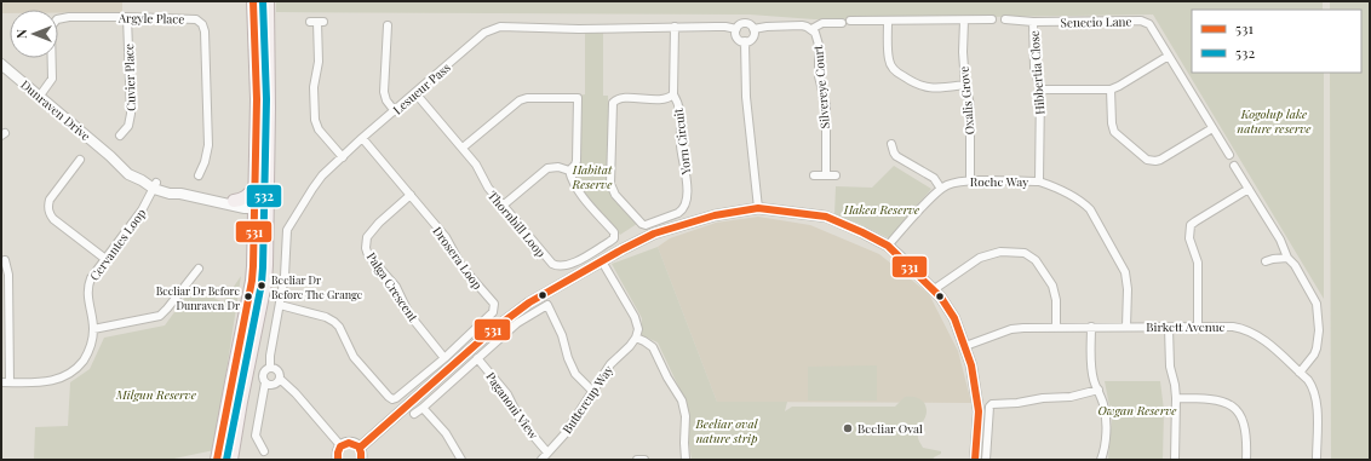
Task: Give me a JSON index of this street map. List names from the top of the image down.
{
  "streets": {
    "street": [
      "Argyle Place",
      "Senecio Lane",
      "Hibbertia Close",
      "Cuvier Place",
      "Silvereye Court",
      "Lesueur Pass",
      "Oxalis Grove",
      "Dunraven Drive",
      "Yorn Circuit",
      "Roche Way",
      "Thornbill Loop",
      "Cervantes Loop",
      "Drosera Loop",
      "Palga Crescent",
      "Birkett Avenue",
      "Buttercup Way",
      "Paganoni View"
    ]
  },
  "crossings": [
    ["Argyle Place", "Cuvier Place"],
    ["Argyle Place", "Dunraven Drive"],
    ["Senecio Lane", "Hibbertia Close"],
    ["Hibbertia Close", "Roche Way"],
    ["Silvereye Court", "Lesueur Pass"],
    ["Lesueur Pass", "Yorn Circuit"],
    ["Lesueur Pass", "Thornbill Loop"],
    ["Lesueur Pass", "Drosera Loop"],
    ["Oxalis Grove", "Roche Way"],
    ["Dunraven Drive", "Cervantes Loop"],
    ["Roche Way", "Birkett Avenue"],
    ["Drosera Loop", "Palga Crescent"],
    ["Buttercup Way", "Paganoni View"]
  ],
  "parks": [
    "Kogolup lake nature reserve",
    "Habitat Reserve",
    "Hakea Reserve",
    "Milgun Reserve",
    "Owgan Reserve",
    "Beeliar oval nature strip"
  ],
  "places": ["Beeliar Dr Before The Grange", "Beeliar Dr Before Dunraven Dr", "Beeliar Oval"],
  "lines": ["transit line 531", "transit line 532"],
  "legend": ["531", "532"],
  "north": "left"
}
